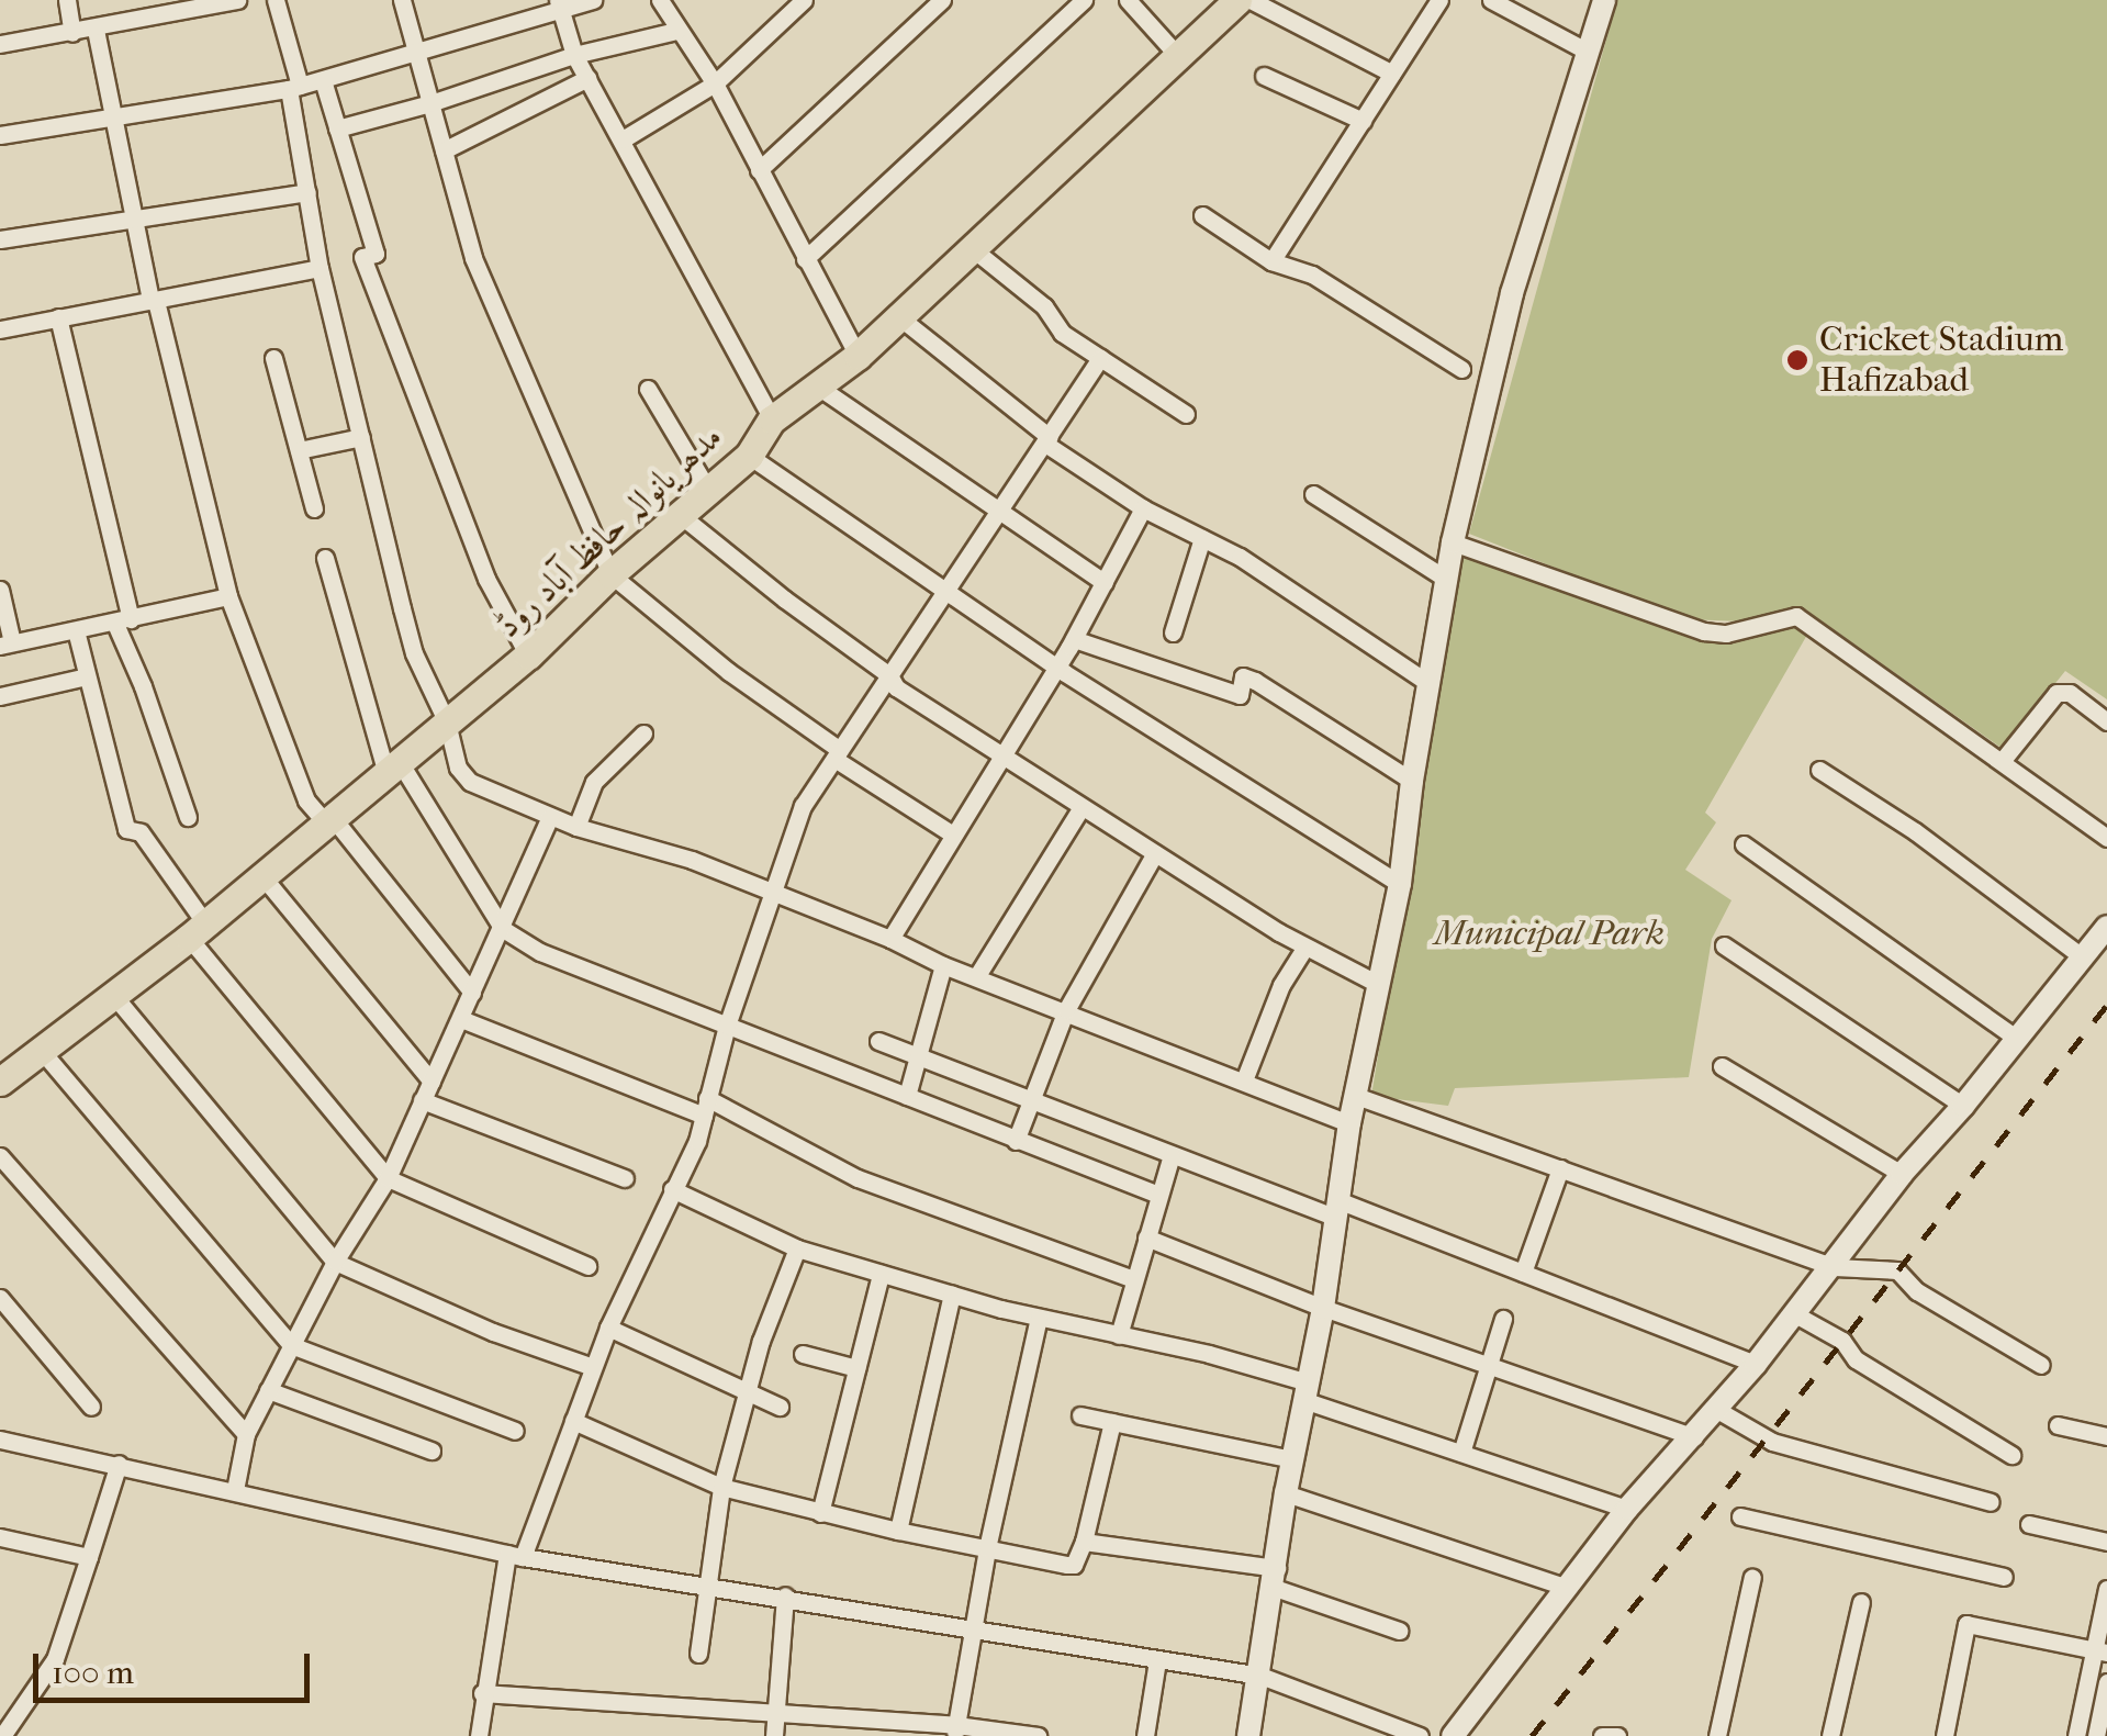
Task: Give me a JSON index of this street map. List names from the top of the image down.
{
  "streets": {
    "main road": ["مدھریانوالہ حافظ آباد روڈ"]
  },
  "parks": ["Municipal Park"],
  "places": ["Cricket Stadium Hafizabad"],
  "scale_bar": "100 m"
}
